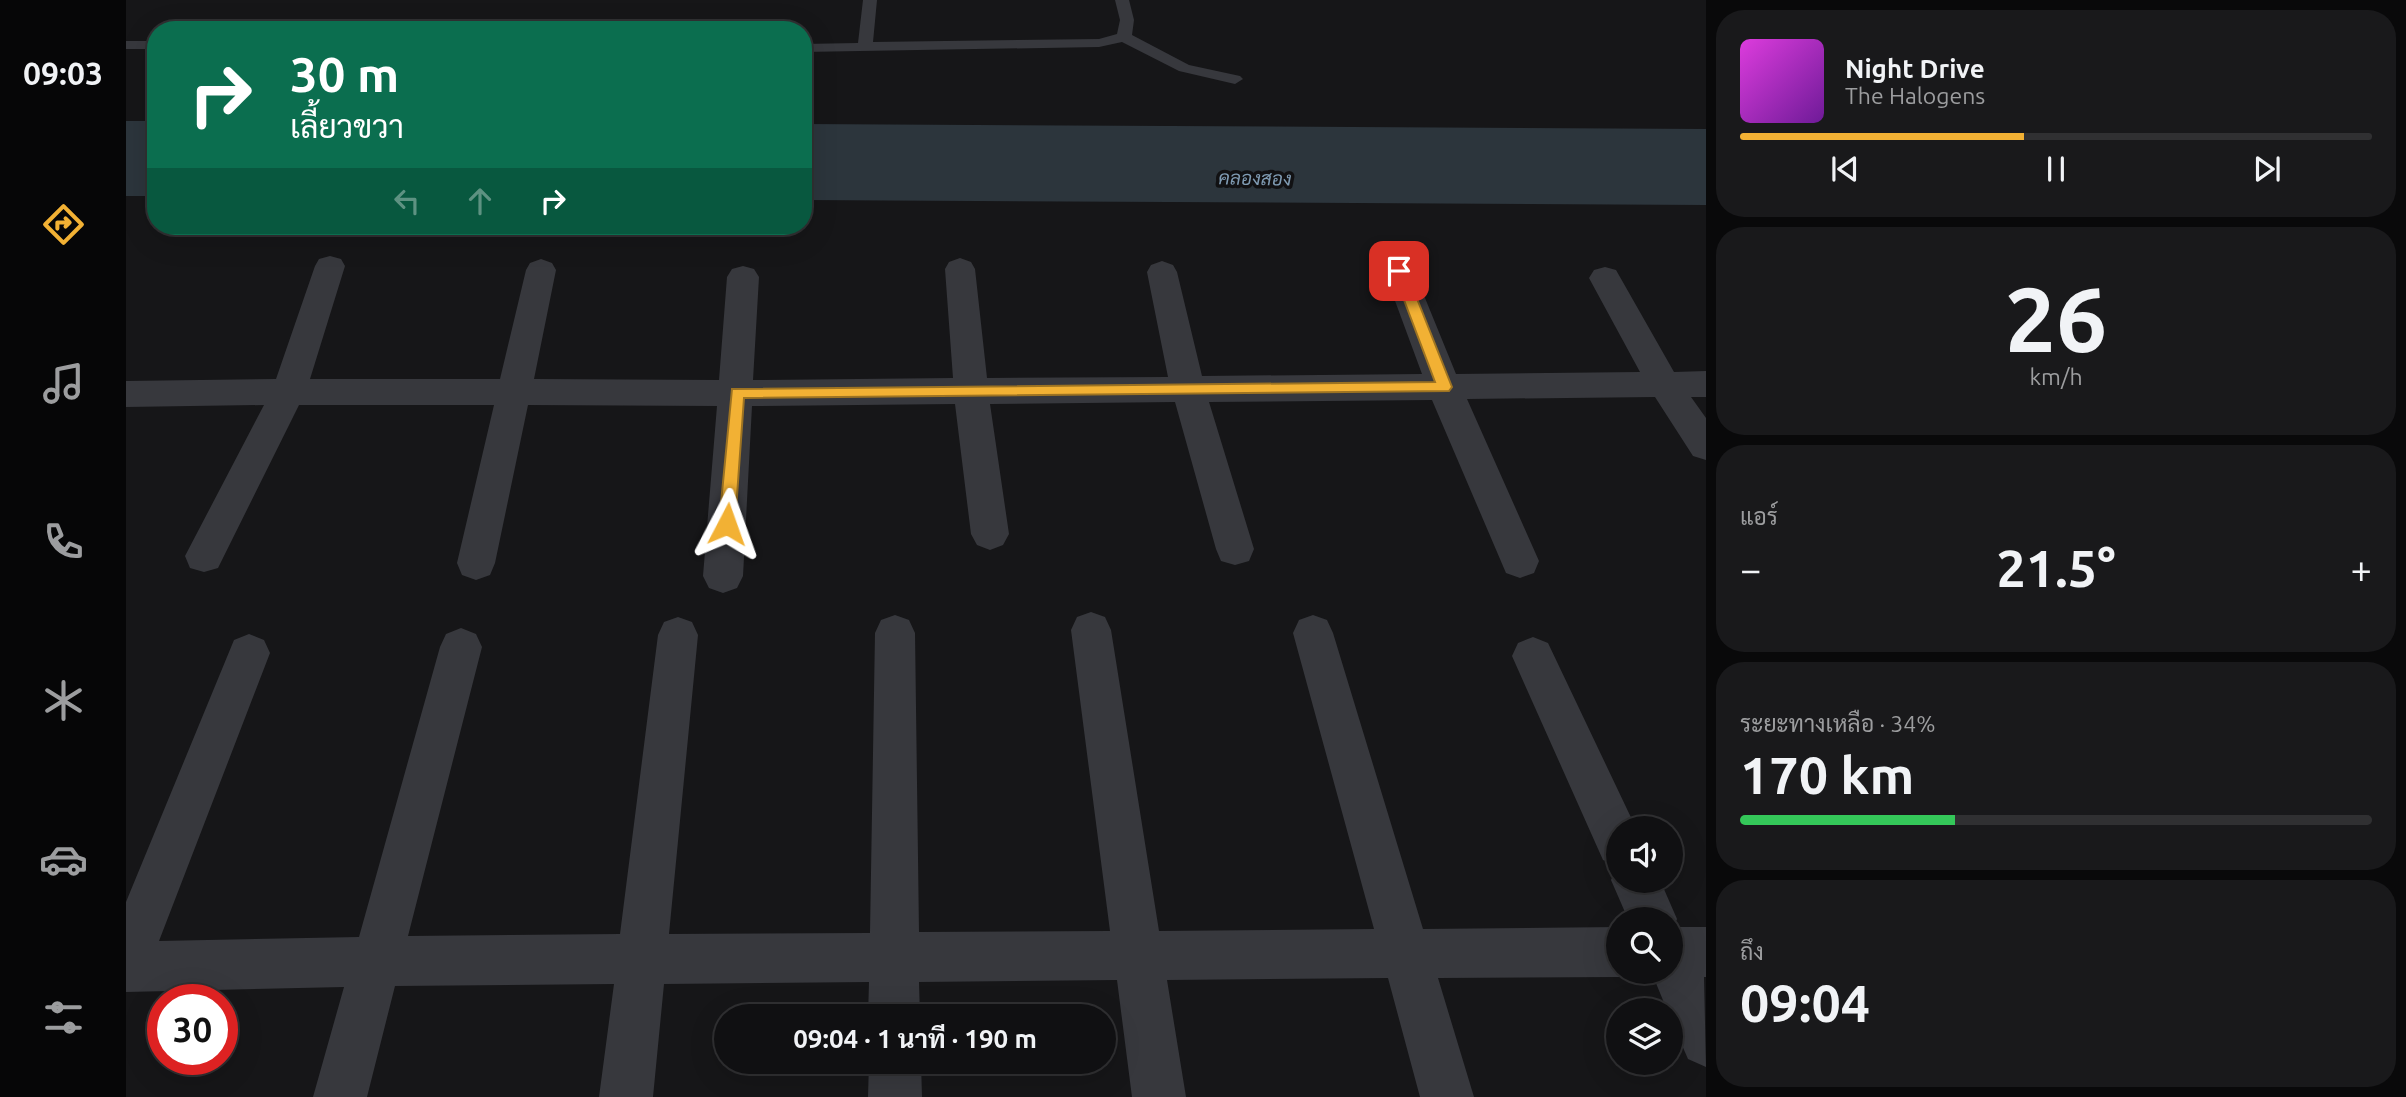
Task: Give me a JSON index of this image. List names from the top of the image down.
{
  "water": ["คลองสอง"],
  "page": {
    "tabs": "09:03",
    "turn": ["30 m", "เลี้ยวขวา"],
    "song": ["Night Drive", "The Halogens"],
    "tile": [
      ["26", "km/h"],
      "แอร์",
      ["ระยะทางเหลือ · 34%", "170 km"],
      ["ถึง", "09:04"]
    ],
    "heat": ["−", "21.5°", "+"],
    "limit": "30",
    "trip": "09:04 · 1 นาที · 190 m"
  }
}
